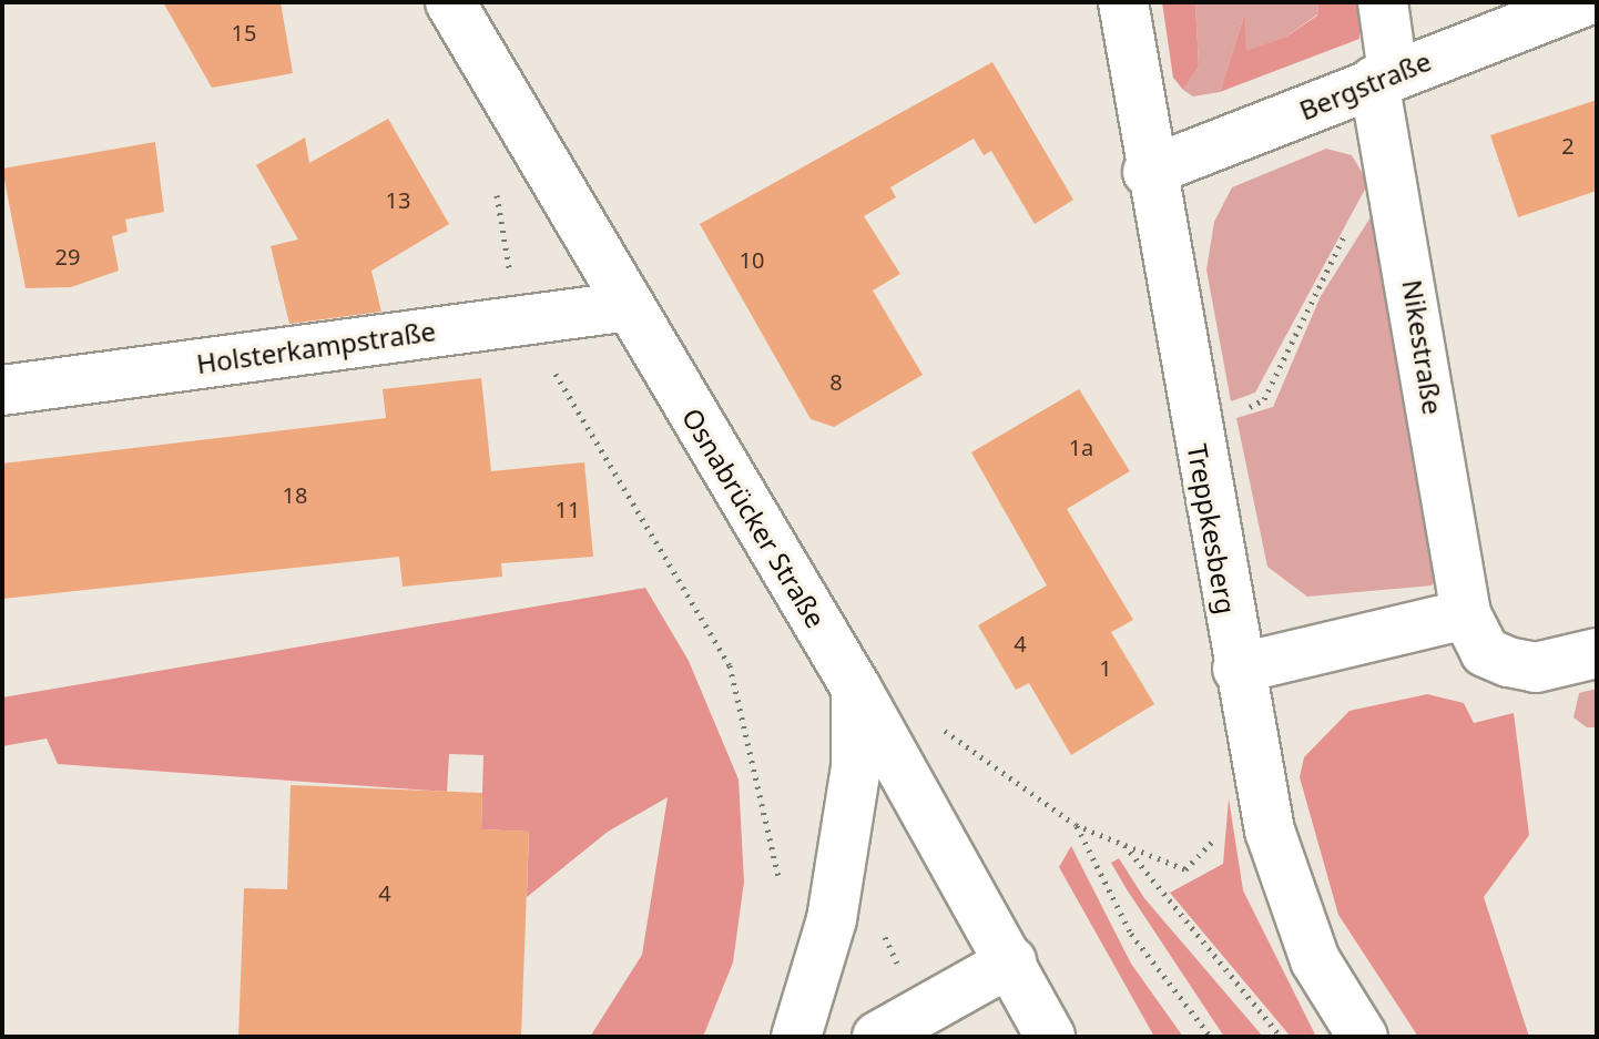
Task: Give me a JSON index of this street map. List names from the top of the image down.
{
  "streets": {
    "street": [
      "Bergstraße",
      "Holsterkampstraße",
      "Nikestraße",
      "Osnabrücker Straße",
      "Treppkesberg"
    ]
  },
  "crossings": [
    ["Bergstraße", "Nikestraße"],
    ["Bergstraße", "Treppkesberg"],
    ["Holsterkampstraße", "Osnabrücker Straße"]
  ],
  "house_numbers": [
    "15",
    "2",
    "13",
    "29",
    "10",
    "8",
    "1a",
    "18",
    "11",
    "4",
    "1",
    "4"
  ]
}
